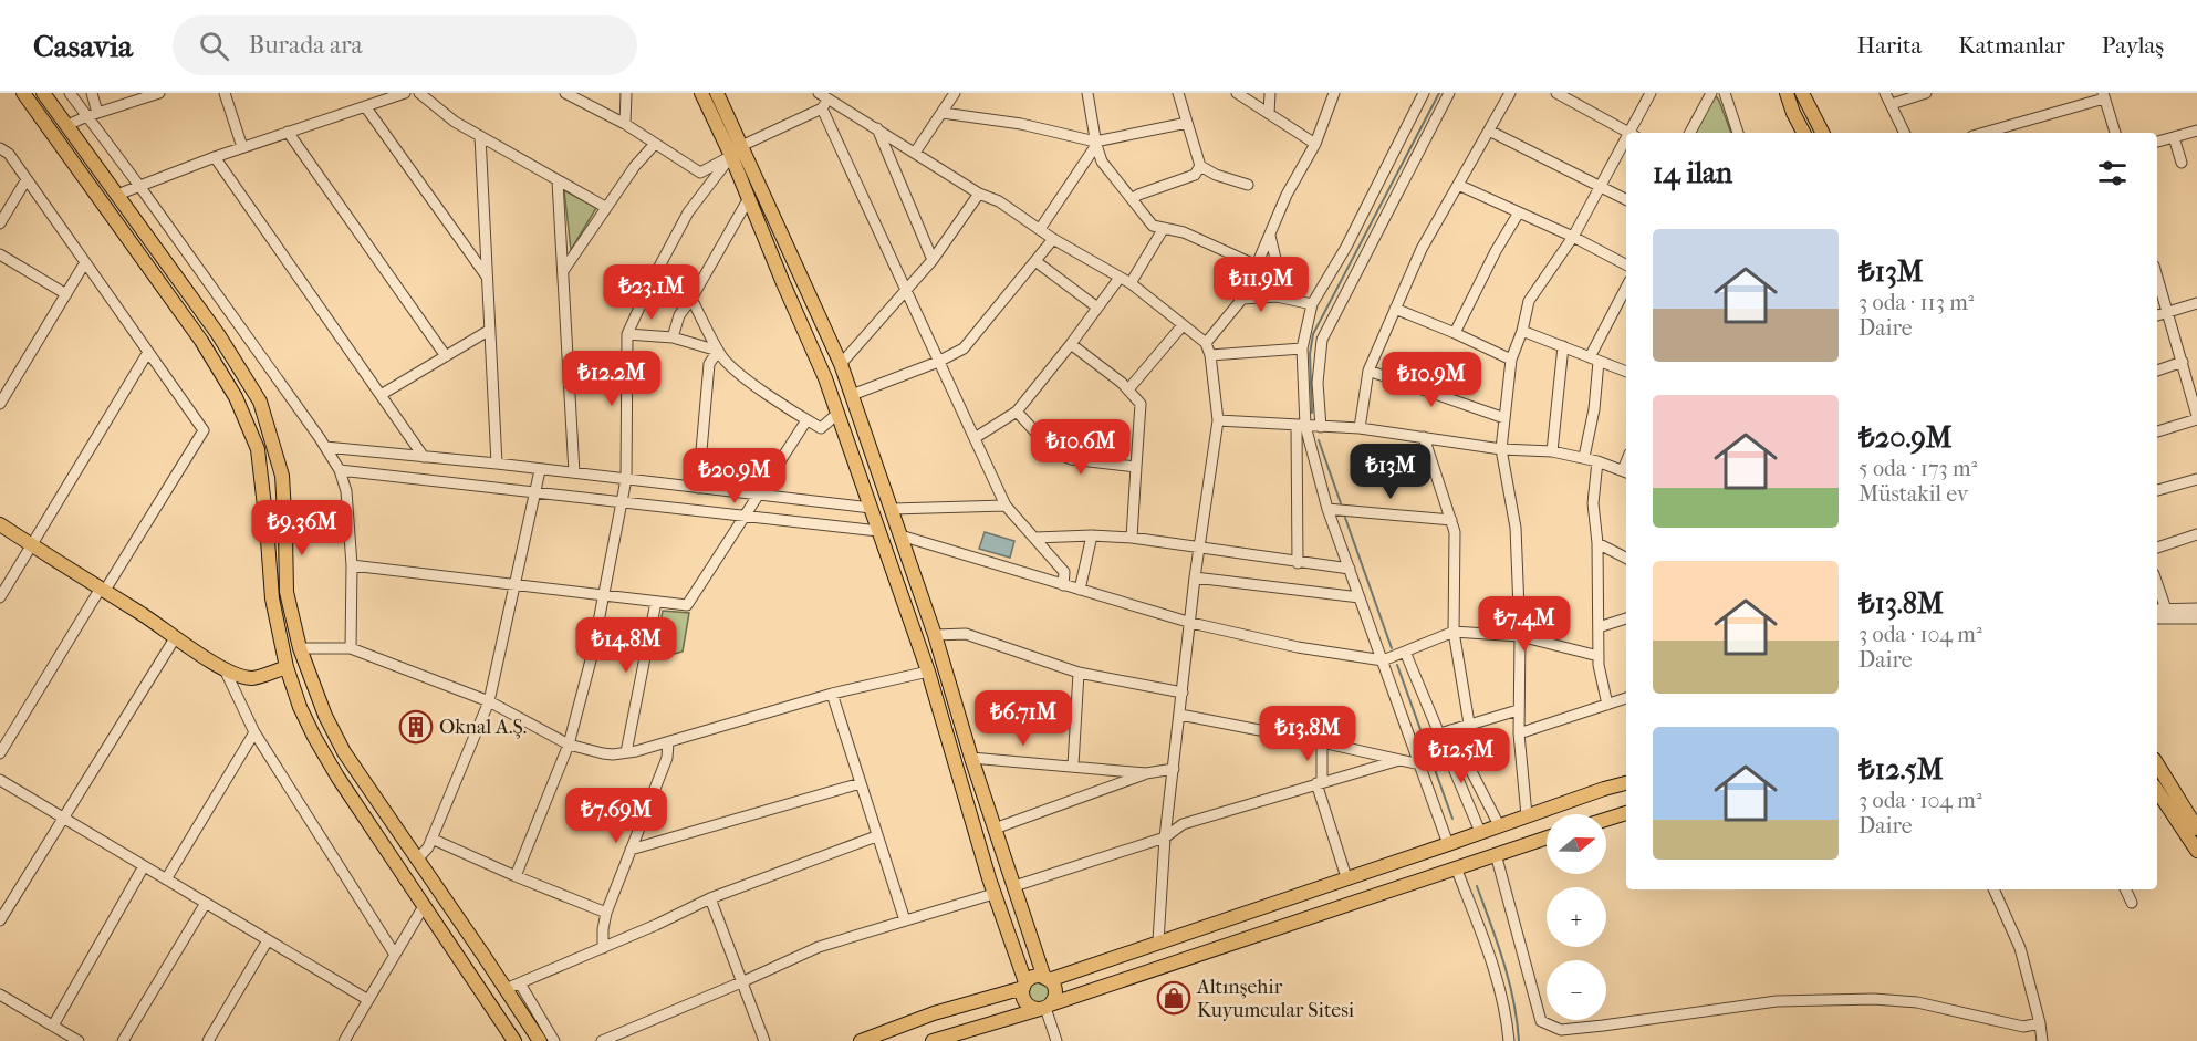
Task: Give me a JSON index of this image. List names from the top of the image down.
{
  "places": {
    "building": ["Oknal A.Ş."],
    "shop": ["Altınşehir Kuyumcular Sitesi"]
  },
  "north": "right",
  "page": {
    "header": "Casavia",
    "search": "Burada ara",
    "nav": ["Harita", "Katmanlar", "Paylaş"],
    "heading": "14 ilan",
    "list": [
      {
        "name": "₺13M",
        "note": "3 oda · 113 m² · Daire"
      },
      {
        "name": "₺20.9M",
        "note": "5 oda · 173 m² · Müstakil ev"
      },
      {
        "name": "₺13.8M",
        "note": "3 oda · 104 m² · Daire"
      },
      {
        "name": "₺12.5M",
        "note": "3 oda · 104 m² · Daire"
      }
    ],
    "price": [
      "₺11.9M",
      "₺23.1M",
      "₺12.2M",
      "₺10.9M",
      "₺10.6M",
      "₺13M",
      "₺20.9M",
      "₺9.36M",
      "₺7.4M",
      "₺14.8M",
      "₺6.71M",
      "₺13.8M",
      "₺12.5M",
      "₺7.69M"
    ],
    "map_buttons": ["+", "−"]
  }
}
